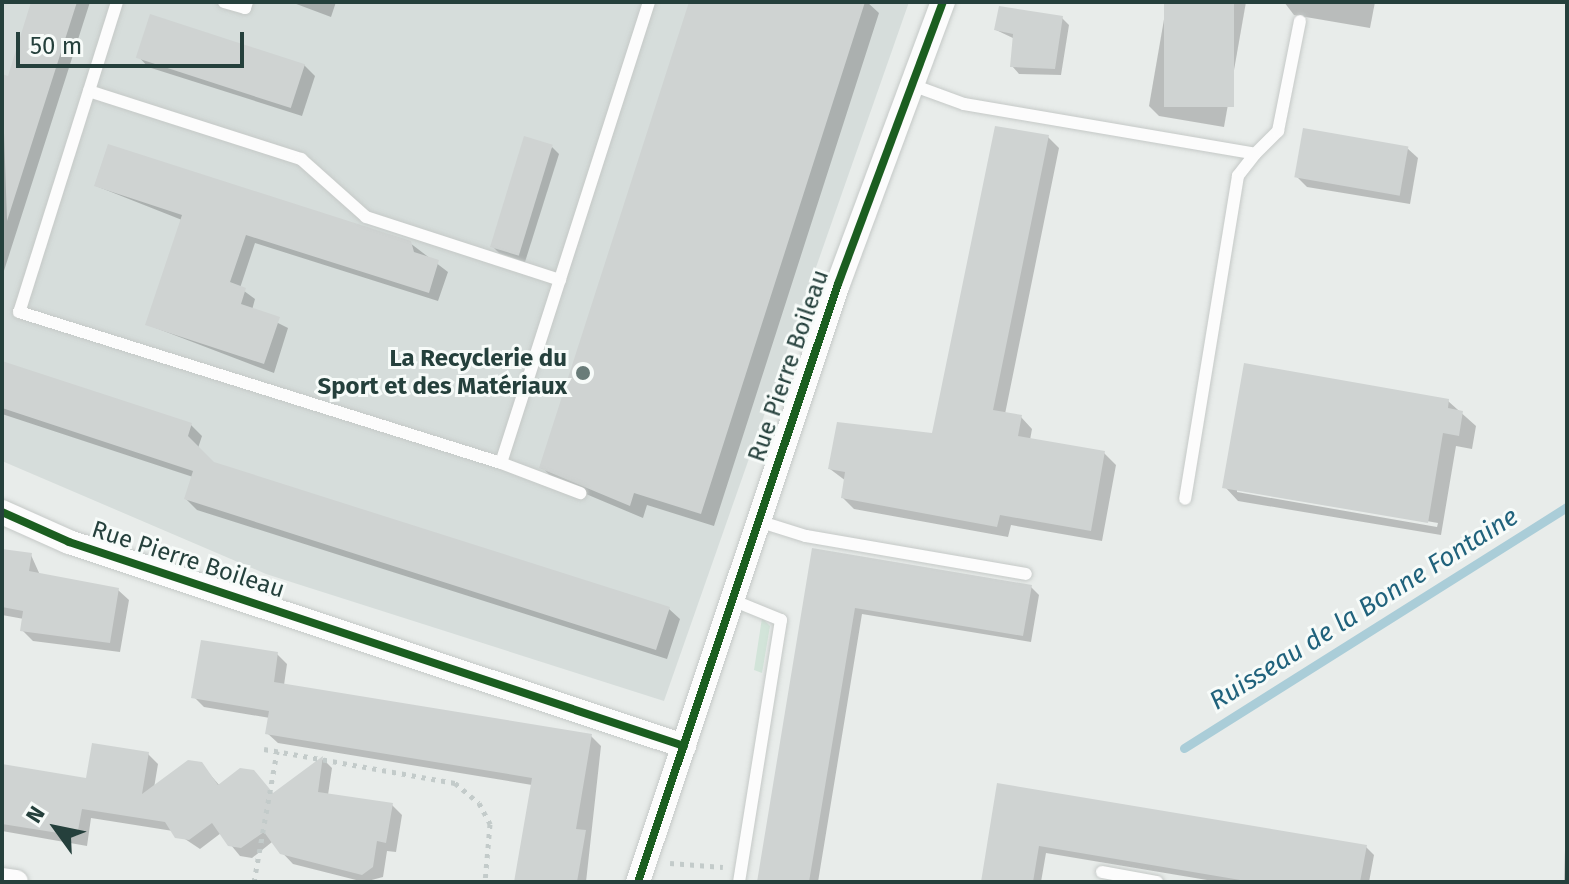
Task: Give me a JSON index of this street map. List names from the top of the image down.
{
  "streets": {
    "street": ["Rue Pierre Boileau"]
  },
  "water": ["Ruisseau de la Bonne Fontaine"],
  "places": ["La Recyclerie du Sport et des Matériaux"],
  "scale_bar": "50 m",
  "north": "top left"
}
